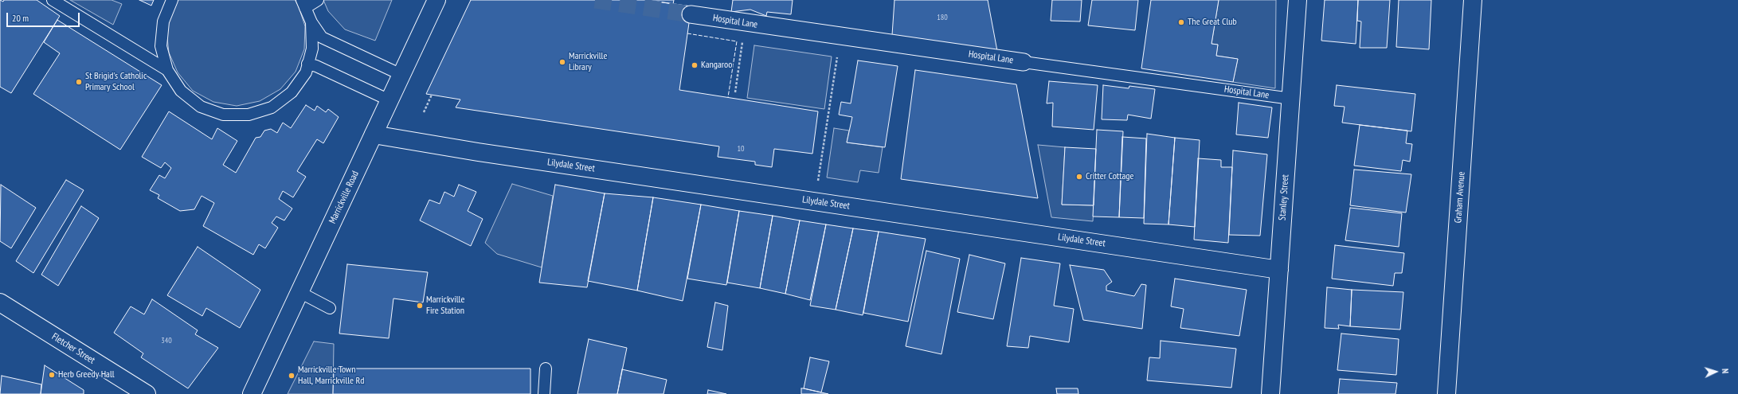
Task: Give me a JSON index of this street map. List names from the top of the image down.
{
  "streets": {
    "street": [
      "Hospital Lane",
      "Lilydale Street",
      "Marrickville Road",
      "Stanley Street",
      "Graham Avenue",
      "Fletcher Street"
    ]
  },
  "crossings": [
    ["Hospital Lane", "Stanley Street"],
    ["Lilydale Street", "Marrickville Road"],
    ["Lilydale Street", "Stanley Street"]
  ],
  "places": [
    "The Great Club",
    "Marrickville Library",
    "Kangaroo",
    "St Brigid's Catholic Primary School",
    "Critter Cottage",
    "Marrickville Fire Station",
    "Herb Greedy Hall",
    "Marrickville Town Hall, Marrickville Rd"
  ],
  "house_numbers": ["180", "10", "340"],
  "scale_bar": "20 m",
  "north": "right"
}
